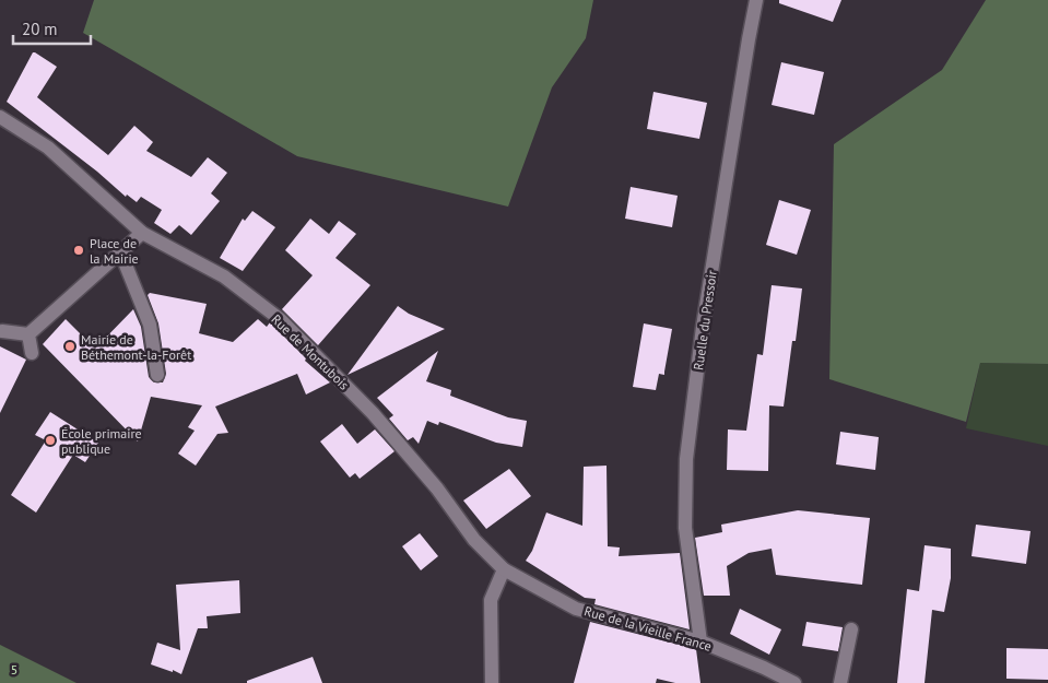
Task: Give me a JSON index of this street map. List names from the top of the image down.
{
  "streets": {
    "street": ["Ruelle du Pressoir", "Rue de Montubois", "Rue de la Vieille France"]
  },
  "crossings": [
    ["Ruelle du Pressoir", "Rue de la Vieille France"],
    ["Rue de Montubois", "Rue de la Vieille France"]
  ],
  "parks": ["5"],
  "places": ["Place de la Mairie", "Mairie de Béthemont-la-Forêt", "École primaire publique"],
  "scale_bar": "20 m"
}
